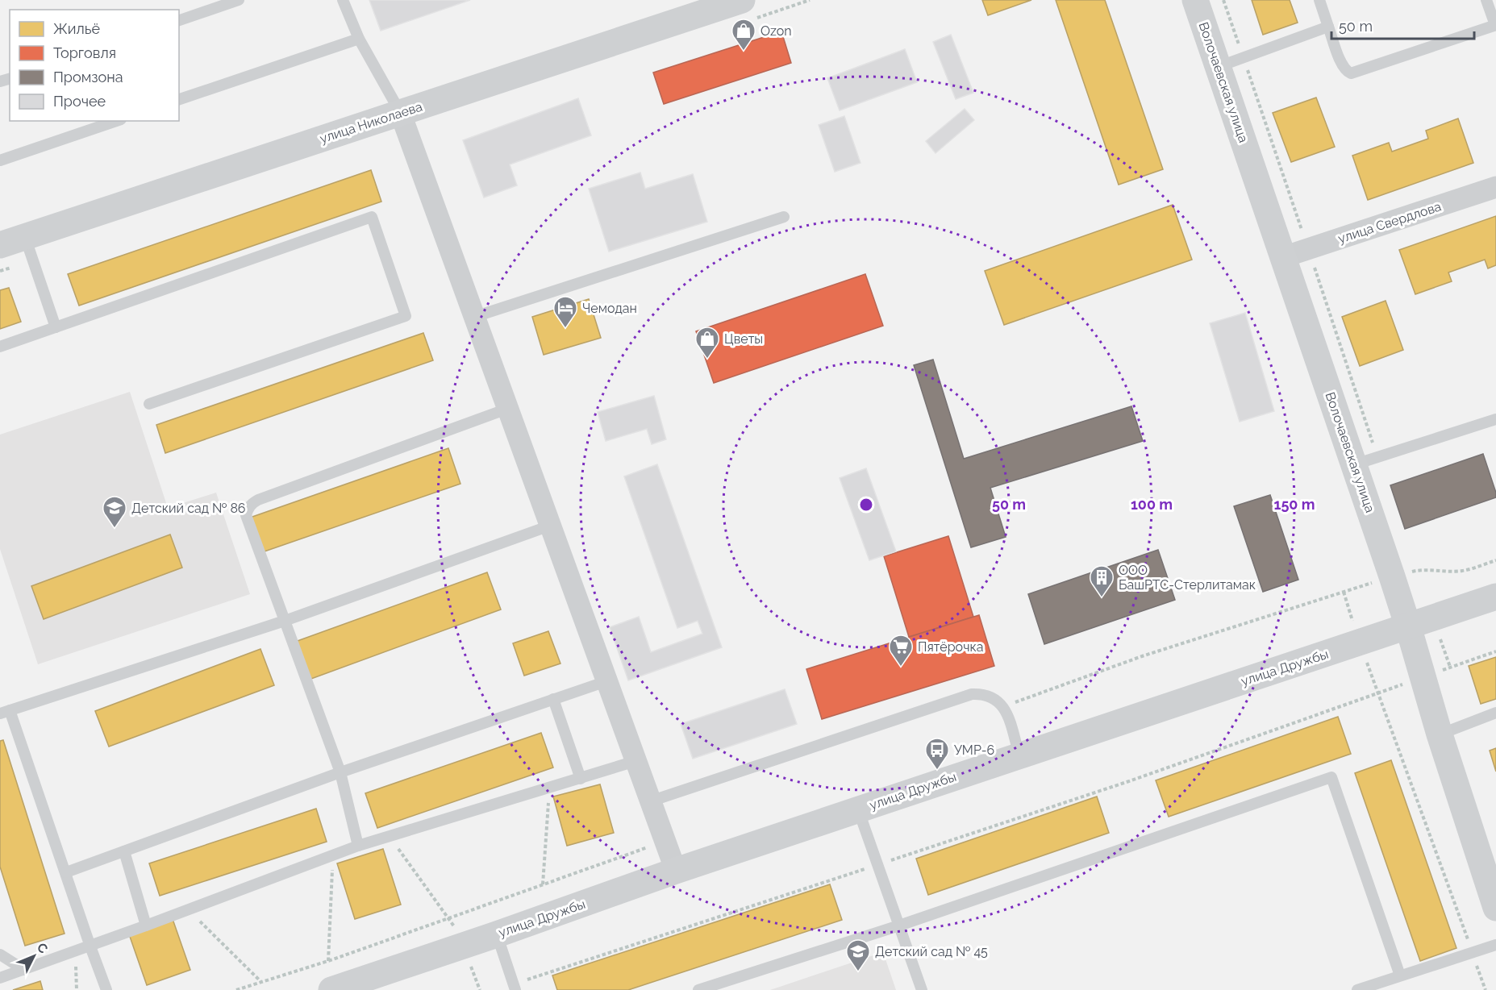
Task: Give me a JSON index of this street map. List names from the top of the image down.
{
  "streets": {
    "main road": ["Волочаевская улица", "улица Николаева", "улица Дружбы"],
    "street": ["улица Свердлова"]
  },
  "crossings": [
    ["Волочаевская улица", "улица Свердлова"],
    ["Волочаевская улица", "улица Дружбы"]
  ],
  "places": {
    "shop": ["Ozon", "Цветы"],
    "hotel": ["Чемодан"],
    "school or university": ["Детский сад № 86", "Детский сад № 45"],
    "building": ["ООО БашРТС-Стерлитамак"],
    "supermarket": ["Пятёрочка"],
    "bus stop": ["УМР-6"]
  },
  "legend": [
    "Жильё",
    "Торговля",
    "Промзона",
    "Прочее"
  ],
  "scale_bar": "50 m",
  "north": "top right",
  "rings": ["50 m", "100 m", "150 m"]
}
